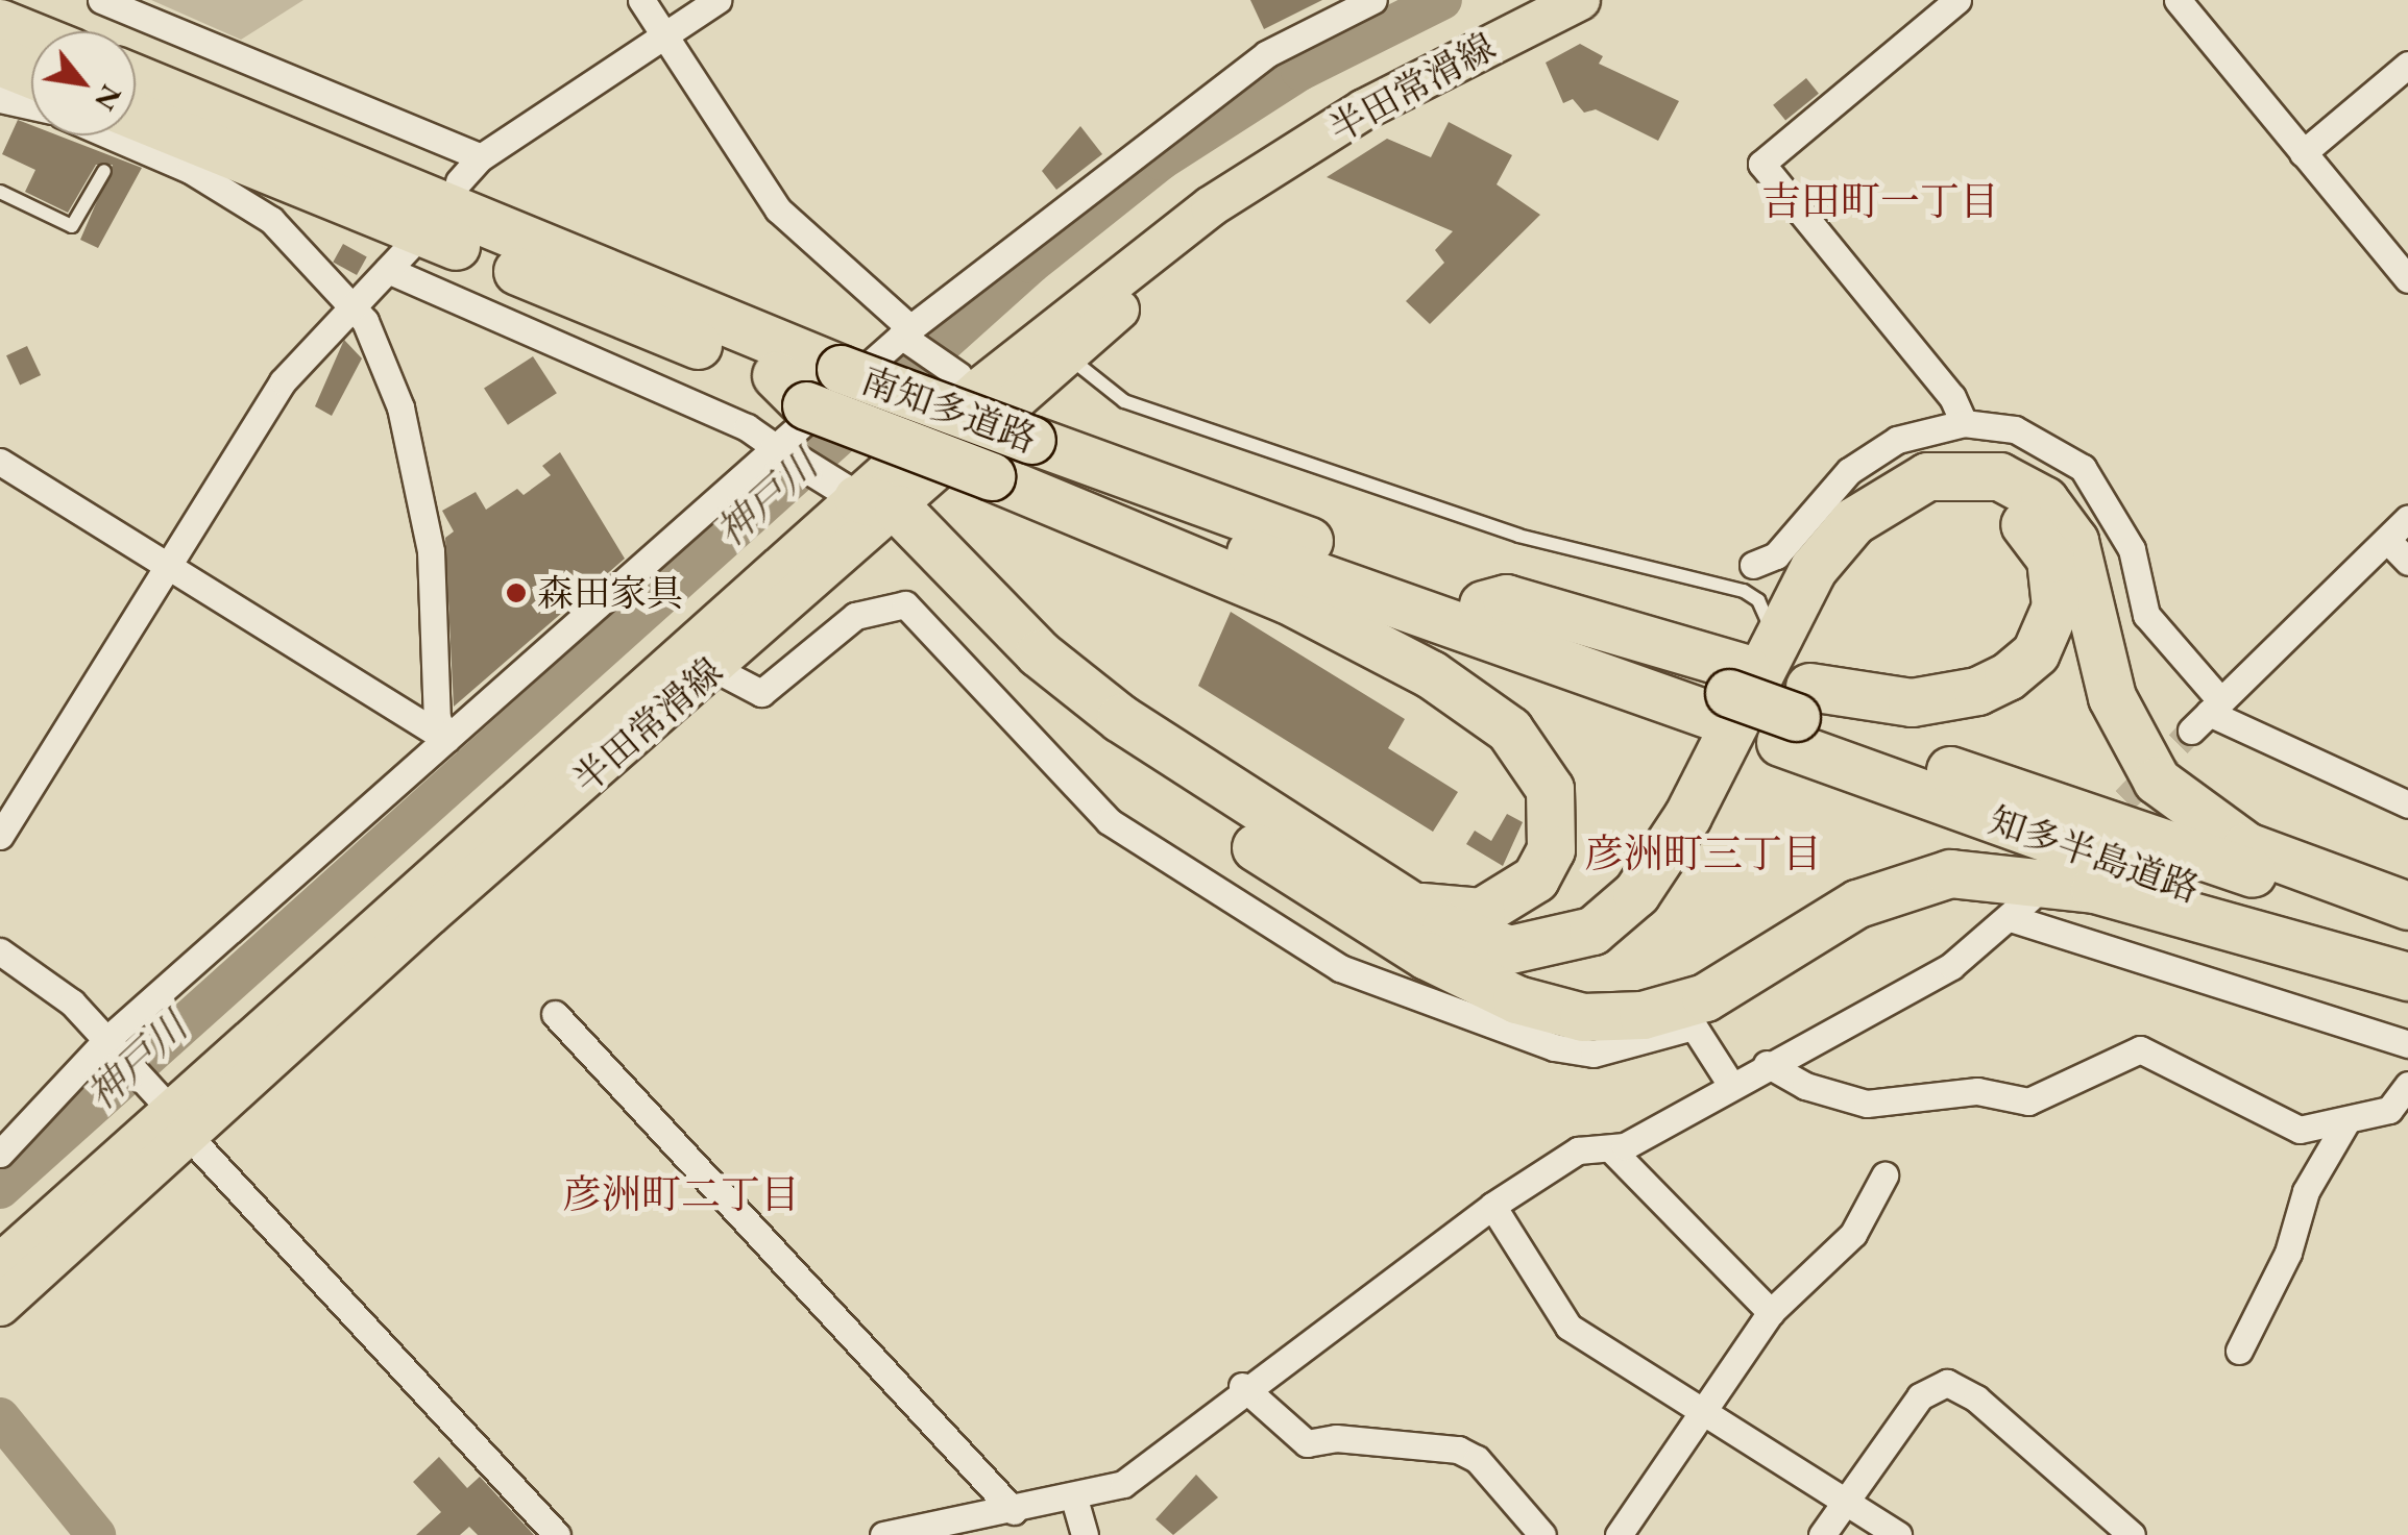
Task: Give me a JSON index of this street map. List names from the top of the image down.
{
  "streets": {
    "highway": ["南知多道路", "知多半島道路"],
    "main road": ["半田常滑線"]
  },
  "crossings": [
    ["南知多道路", "知多半島道路"]
  ],
  "districts": ["吉田町一丁目", "彦洲町三丁目", "彦洲町二丁目"],
  "water": ["神戸川"],
  "places": ["森田家具"],
  "north": "bottom right"
}
